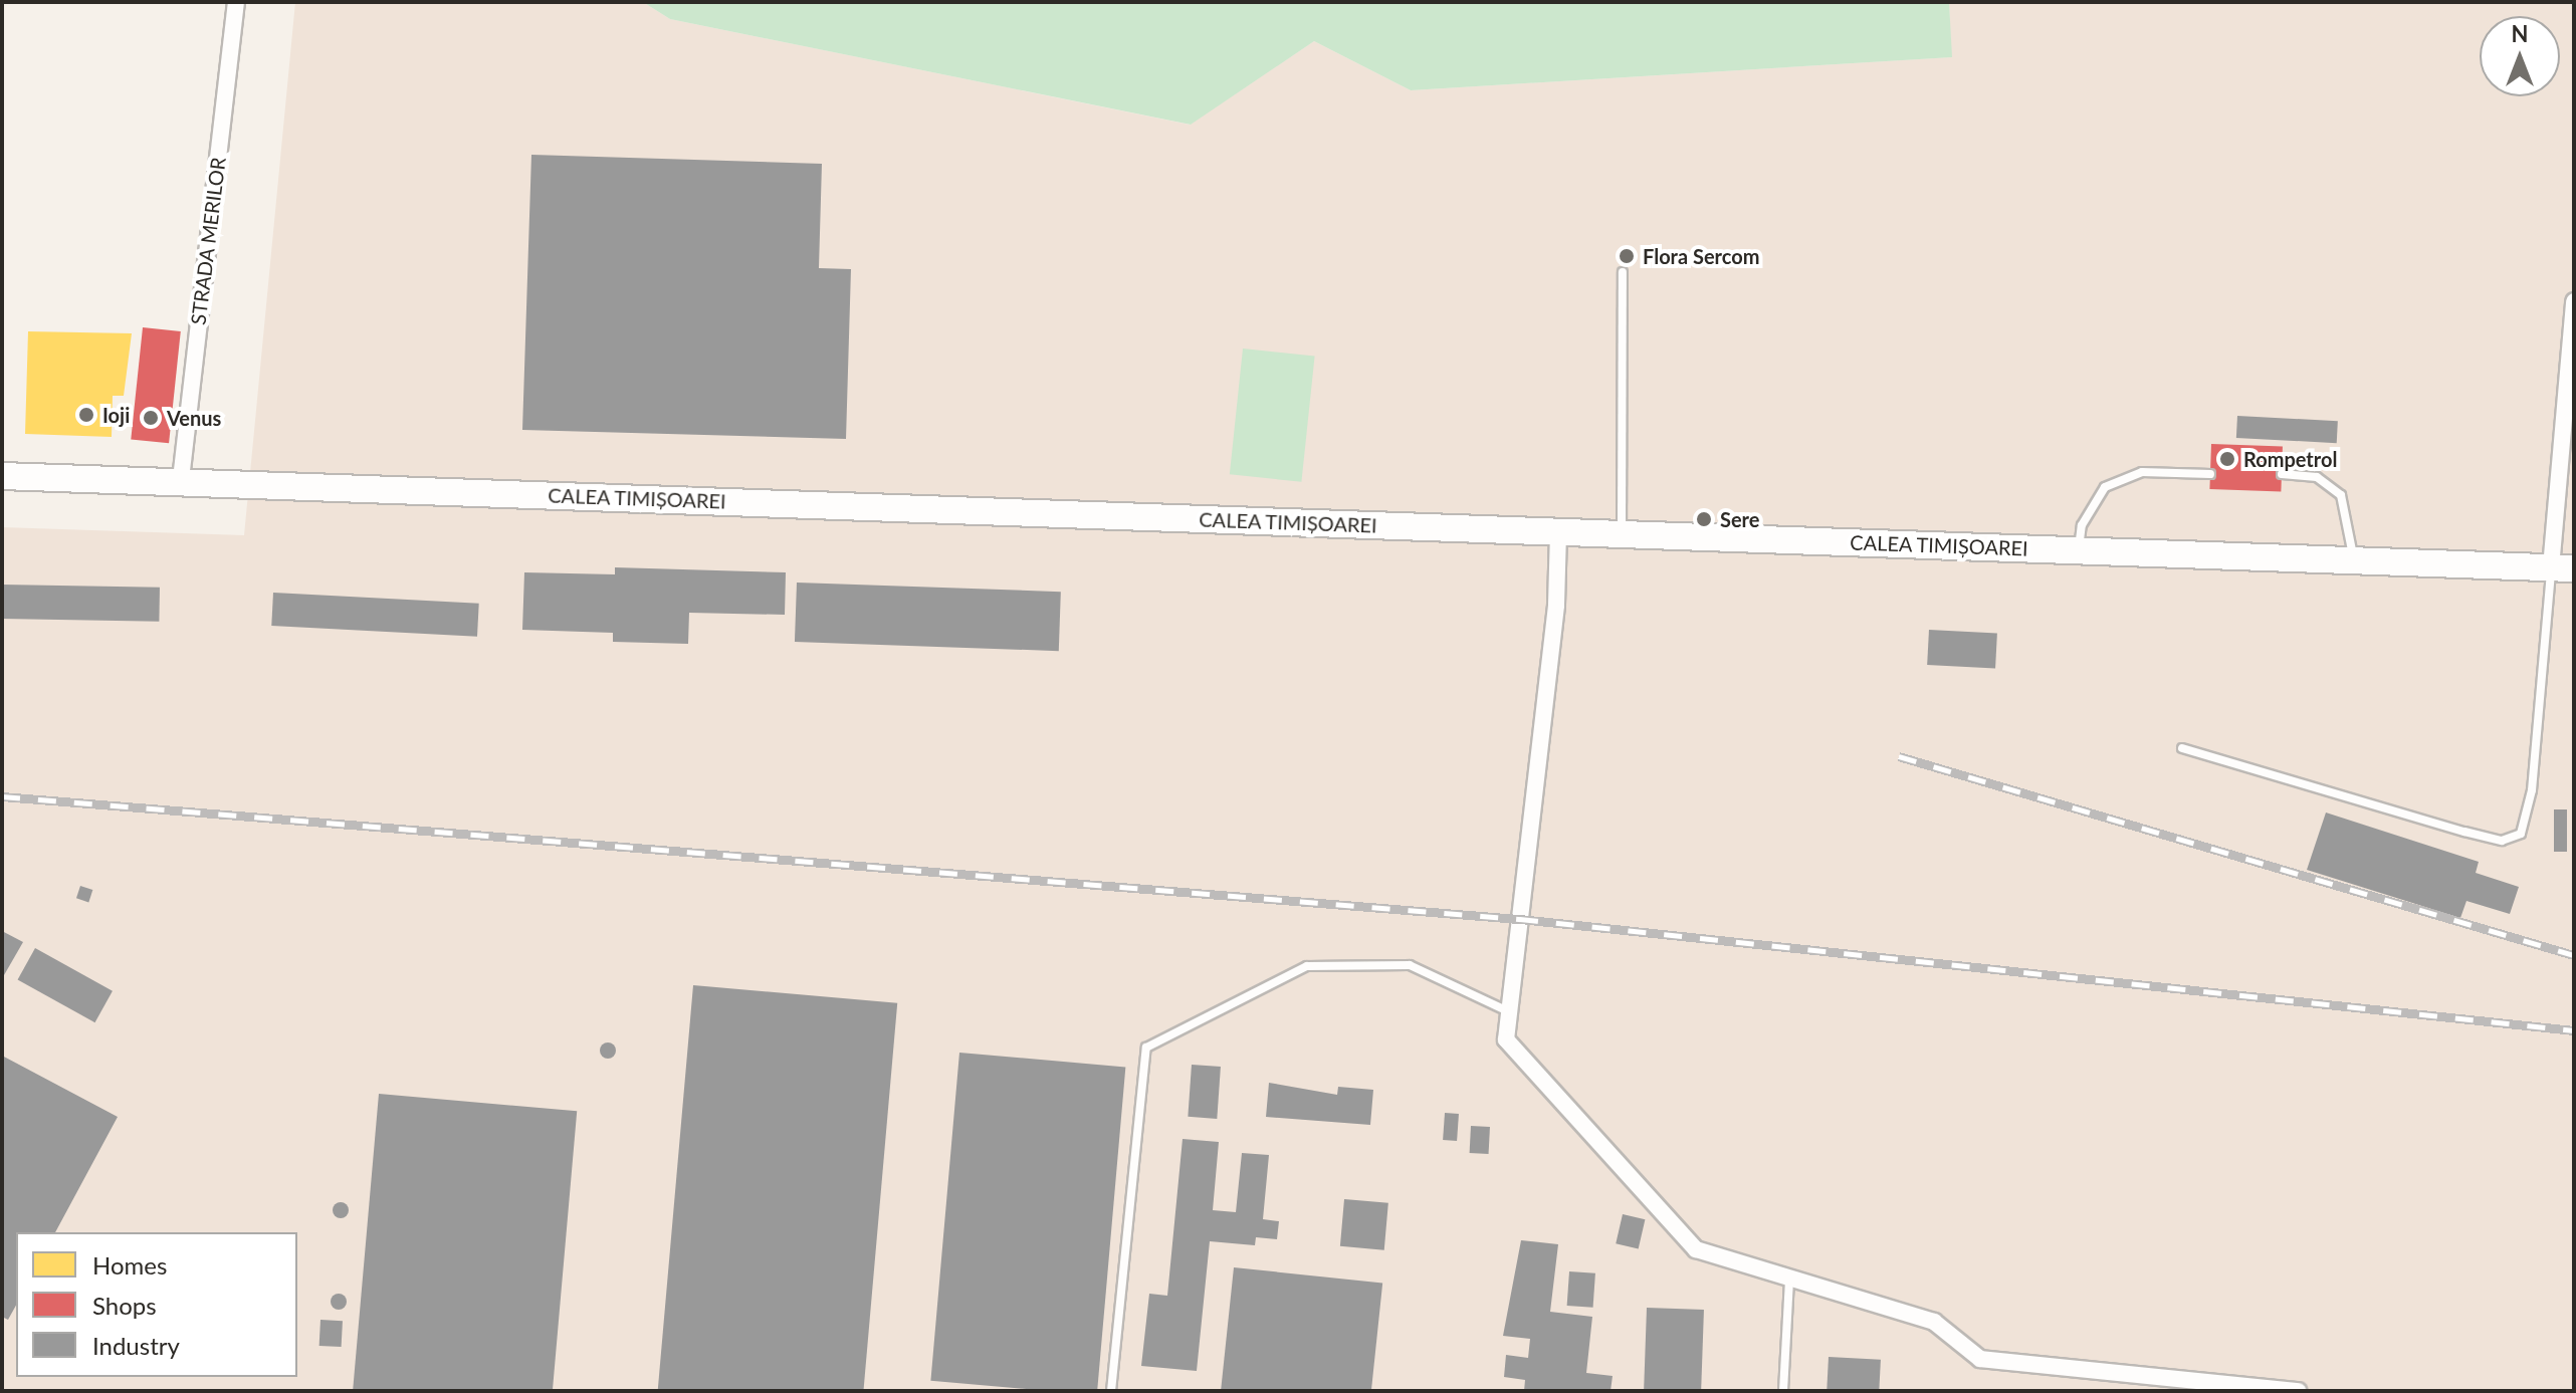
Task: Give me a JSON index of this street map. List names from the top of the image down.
{
  "streets": {
    "main road": ["CALEA TIMIȘOAREI"],
    "street": ["STRADA MERILOR"]
  },
  "crossings": [
    ["STRADA MERILOR", "CALEA TIMIȘOAREI"]
  ],
  "places": [
    "Flora Sercom",
    "Ioji",
    "Venus",
    "Rompetrol",
    "Sere"
  ],
  "legend": ["Homes", "Shops", "Industry"],
  "north": "top"
}
